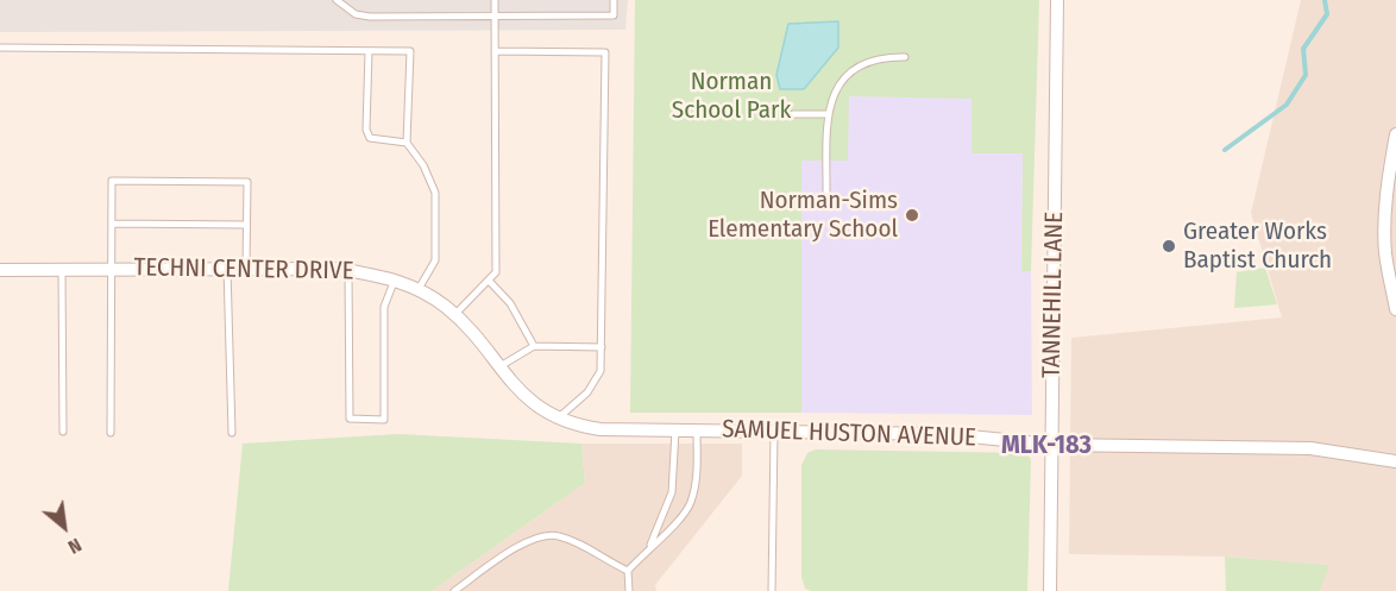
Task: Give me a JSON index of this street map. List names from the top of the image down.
{
  "streets": {
    "street": ["TECHNI CENTER DRIVE", "TANNEHILL LANE", "SAMUEL HUSTON AVENUE"]
  },
  "crossings": [
    ["TECHNI CENTER DRIVE", "SAMUEL HUSTON AVENUE"],
    ["TANNEHILL LANE", "SAMUEL HUSTON AVENUE"]
  ],
  "districts": ["MLK-183"],
  "parks": ["Norman School Park"],
  "places": ["Norman-Sims Elementary School", "Greater Works Baptist Church"],
  "north": "bottom right"
}
